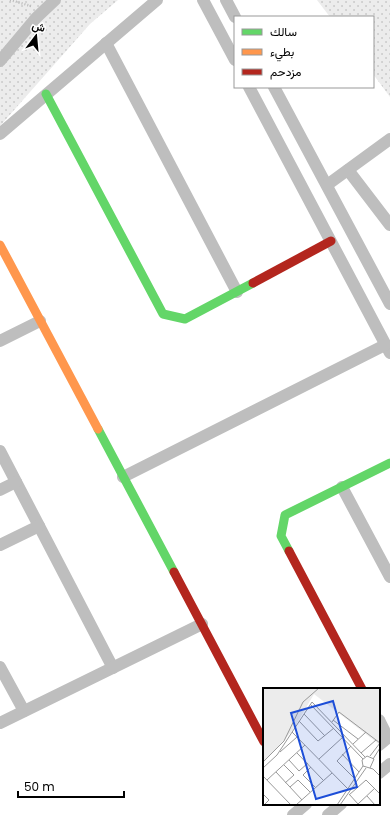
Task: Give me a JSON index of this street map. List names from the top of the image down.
{
  "legend": ["سالك", "بطيء", "مزدحم"],
  "scale_bar": "50 m",
  "north": "top"
}
